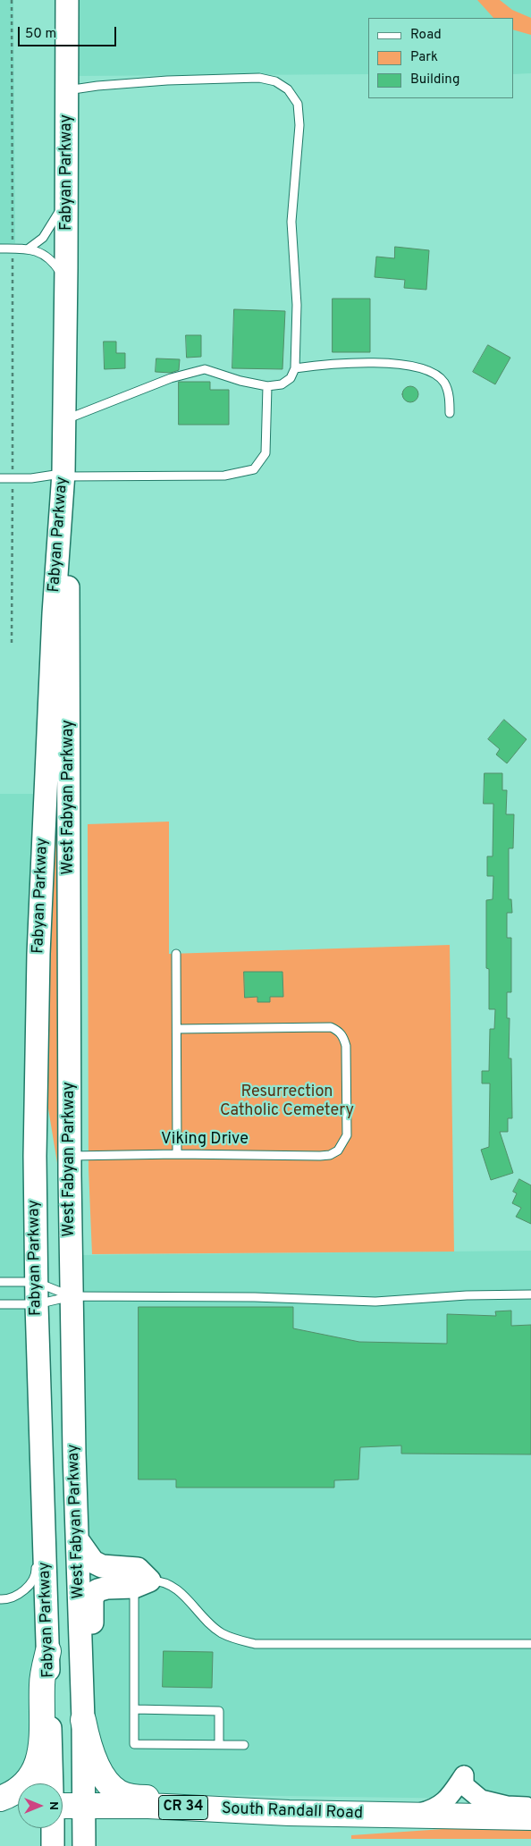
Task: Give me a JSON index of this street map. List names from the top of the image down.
{
  "streets": {
    "main road": [
      "Fabyan Parkway",
      "West Fabyan Parkway",
      "CR 34",
      "South Randall Road"
    ],
    "lane": ["Viking Drive"]
  },
  "crossings": [
    ["Fabyan Parkway", "West Fabyan Parkway"],
    ["West Fabyan Parkway", "Viking Drive"],
    ["West Fabyan Parkway", "South Randall Road"]
  ],
  "parks": ["Resurrection Catholic Cemetery"],
  "legend": ["Road", "Park", "Building"],
  "scale_bar": "50 m",
  "north": "right"
}
